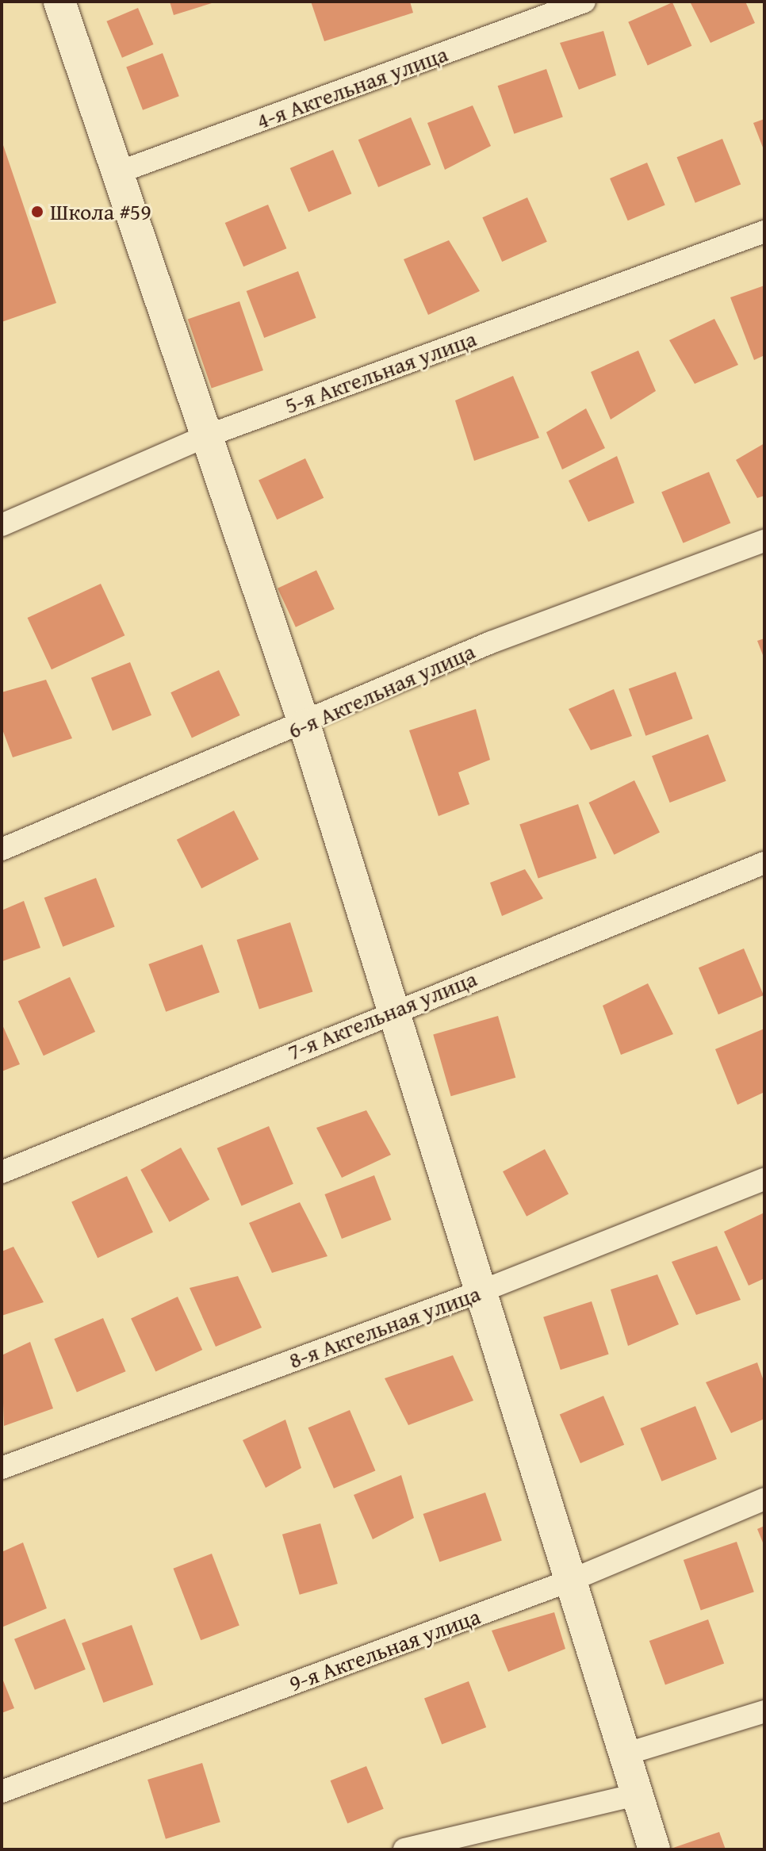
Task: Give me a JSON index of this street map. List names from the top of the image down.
{
  "streets": {
    "street": [
      "4-я Акгельная улица",
      "5-я Акгельная улица",
      "6-я Акгельная улица",
      "7-я Акгельная улица",
      "8-я Акгельная улица",
      "9-я Акгельная улица"
    ]
  },
  "places": ["Школа #59"]
}
